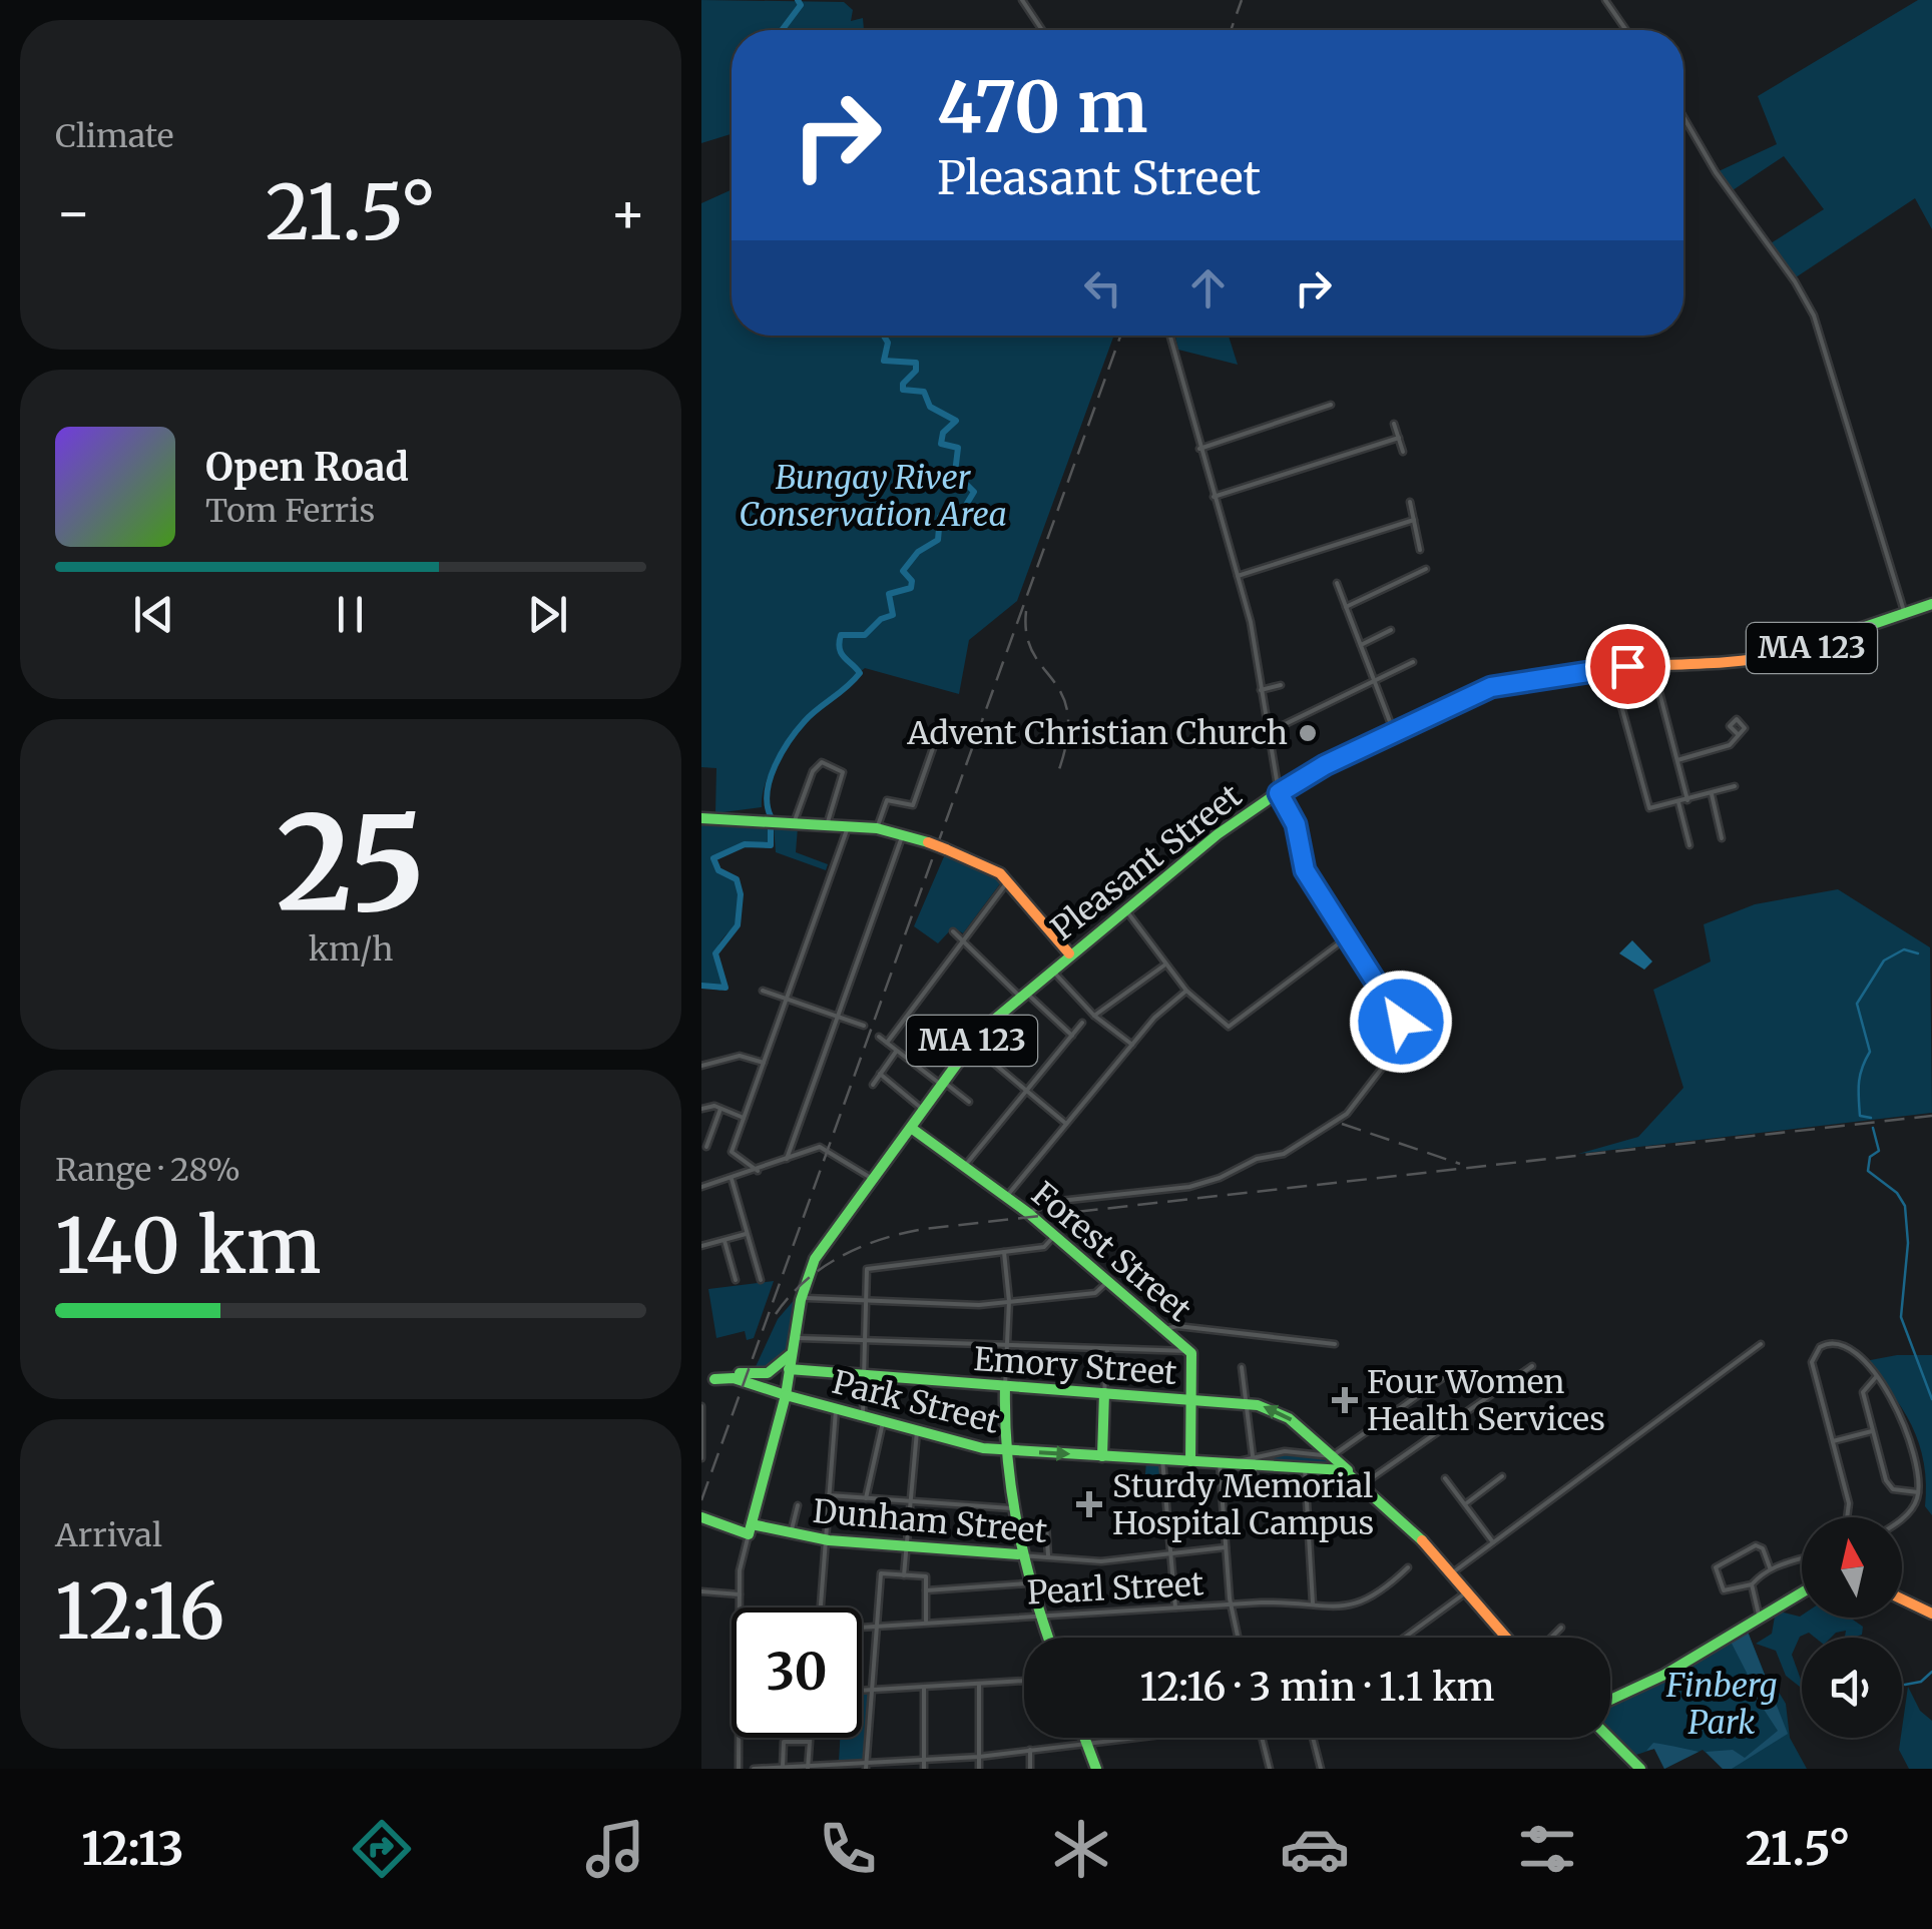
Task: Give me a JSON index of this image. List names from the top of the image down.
{
  "streets": {
    "main road": [
      "MA 123",
      "Pleasant Street",
      "Forest Street",
      "Emory Street",
      "Park Street",
      "Dunham Street"
    ],
    "street": ["Pearl Street"]
  },
  "crossings": [
    ["Pleasant Street", "Forest Street"],
    ["Pleasant Street", "Emory Street"],
    ["Pleasant Street", "Park Street"],
    ["Pleasant Street", "Dunham Street"],
    ["Forest Street", "Emory Street"],
    ["Forest Street", "Park Street"],
    ["Emory Street", "Park Street"]
  ],
  "parks": ["Bungay River Conservation Area", "Finberg Park"],
  "places": {
    "other": ["Advent Christian Church"],
    "health": ["Four Women Health Services", "Sturdy Memorial Hospital Campus"]
  },
  "north": "top",
  "page": {
    "tile": [
      "Climate",
      ["25", "km/h"],
      ["Range · 28%", "140 km"],
      ["Arrival", "12:16"]
    ],
    "turn": ["470 m", "Pleasant Street"],
    "heat": ["−", "21.5°", "+"],
    "song": ["Open Road", "Tom Ferris"],
    "limit": "30",
    "trip": "12:16 · 3 min · 1.1 km",
    "tabs": ["12:13", "21.5°"]
  }
}
